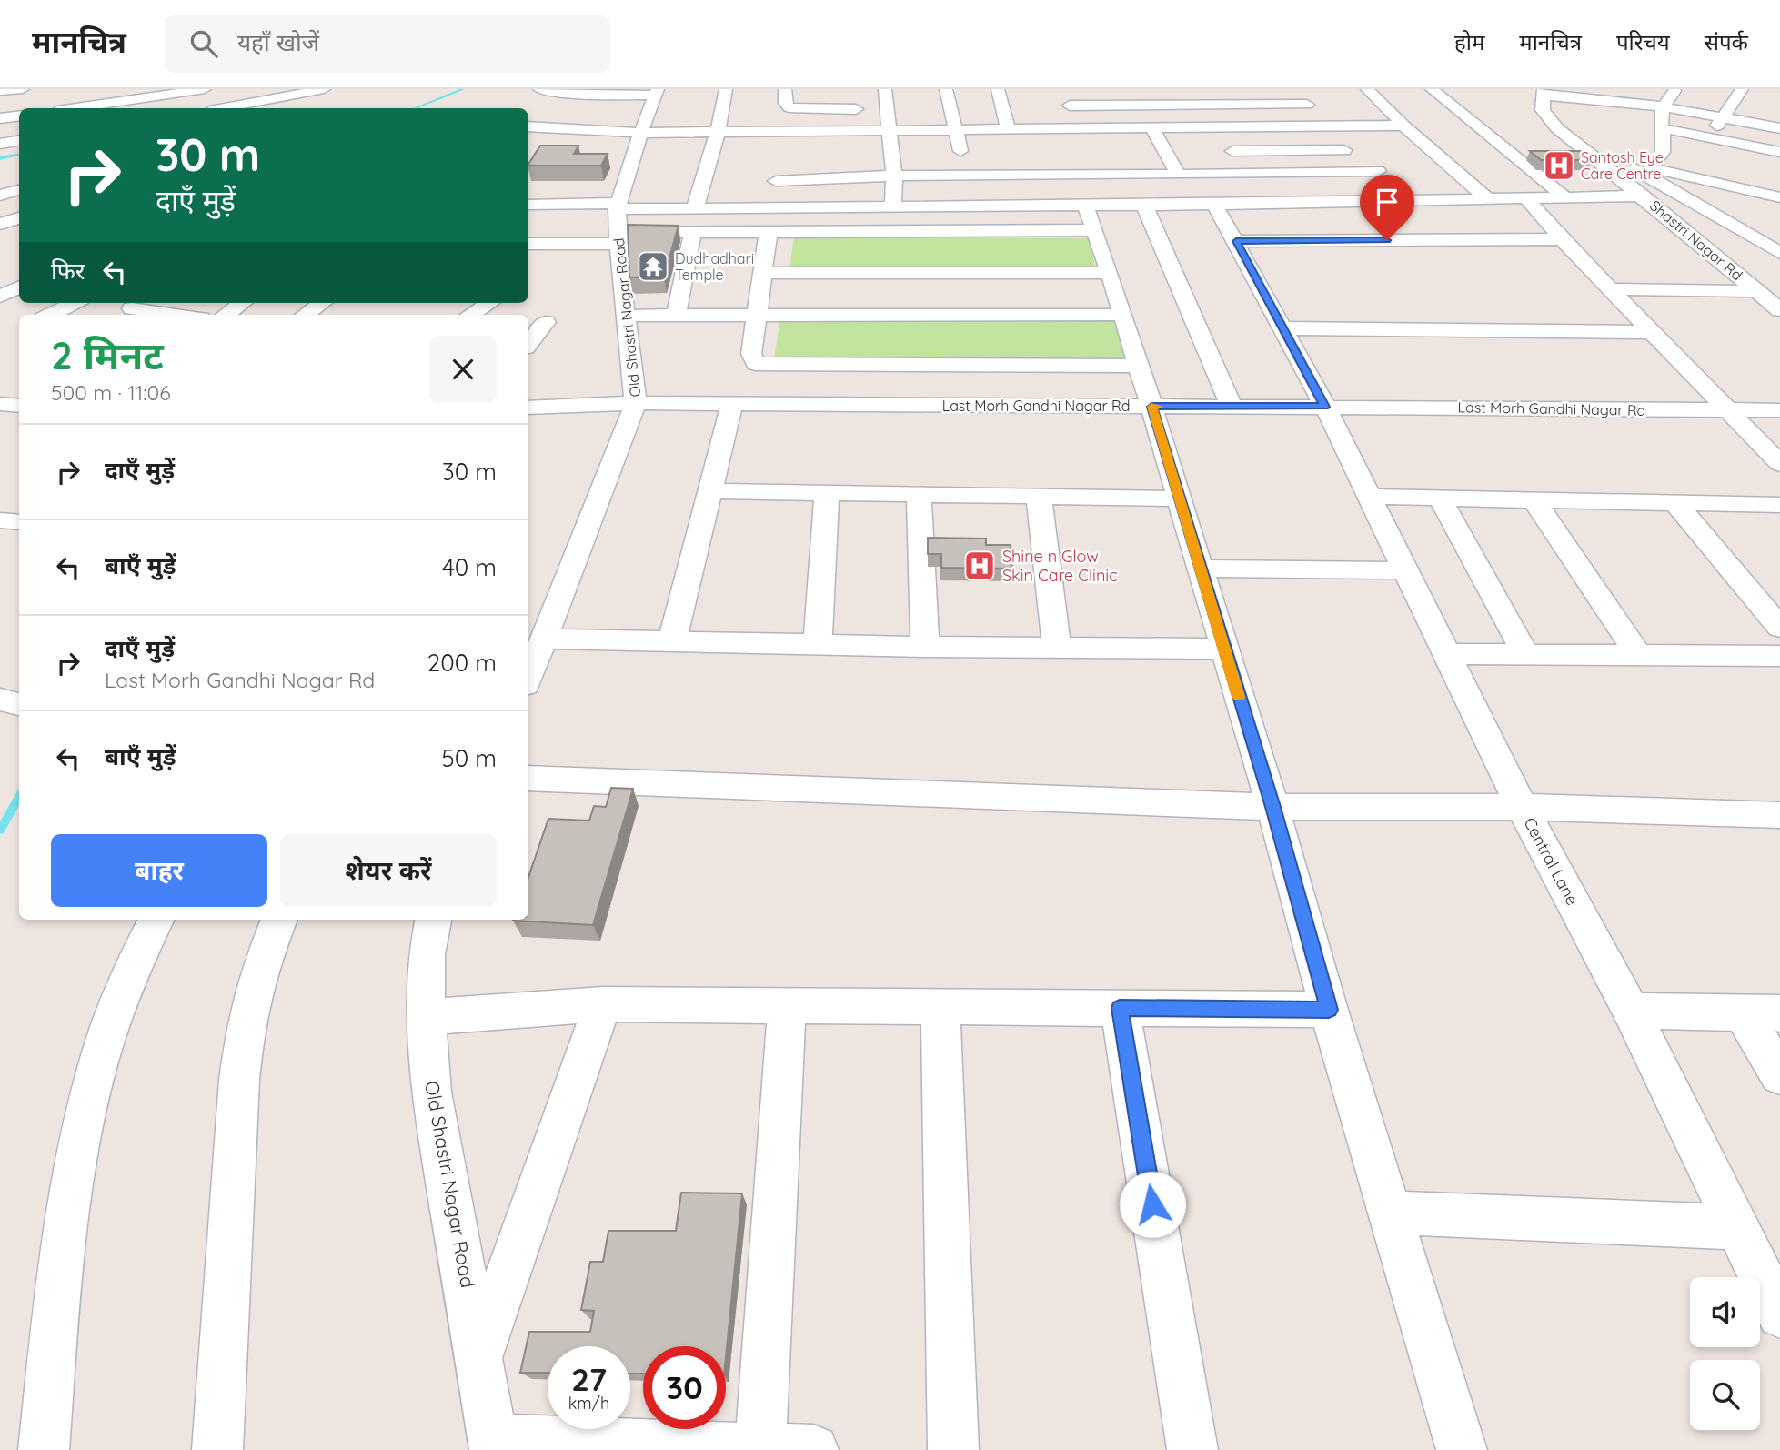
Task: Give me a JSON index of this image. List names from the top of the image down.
{
  "streets": {
    "street": [
      "Shastri Nagar Rd",
      "Old Shastri Nagar Road",
      "Last Morh Gandhi Nagar Rd",
      "Central Lane"
    ]
  },
  "crossings": [
    ["Old Shastri Nagar Road", "Last Morh Gandhi Nagar Rd"],
    ["Last Morh Gandhi Nagar Rd", "Central Lane"]
  ],
  "places": {
    "hospital": ["Santosh Eye Care Centre", "Shine n Glow Skin Care Clinic"],
    "temple": ["Dudhadhari Temple"]
  },
  "page": {
    "header": "मानचित्र",
    "search": "यहाँ खोजें",
    "nav": [
      "होम",
      "मानचित्र",
      "परिचय",
      "संपर्क"
    ],
    "turn": ["30 m", "दाएँ मुड़ें"],
    "then": "फिर",
    "heading": ["2 मिनट", "500 m · 11:06"],
    "list": [
      {
        "name": "दाएँ मुड़ें",
        "value": "30 m"
      },
      {
        "name": "बाएँ मुड़ें",
        "value": "40 m"
      },
      {
        "name": "दाएँ मुड़ें",
        "note": "Last Morh Gandhi Nagar Rd",
        "value": "200 m"
      },
      {
        "name": "बाएँ मुड़ें",
        "value": "50 m"
      }
    ],
    "buttons": ["बाहर", "शेयर करें"],
    "speed": "27 km/h",
    "limit": "30"
  }
}
